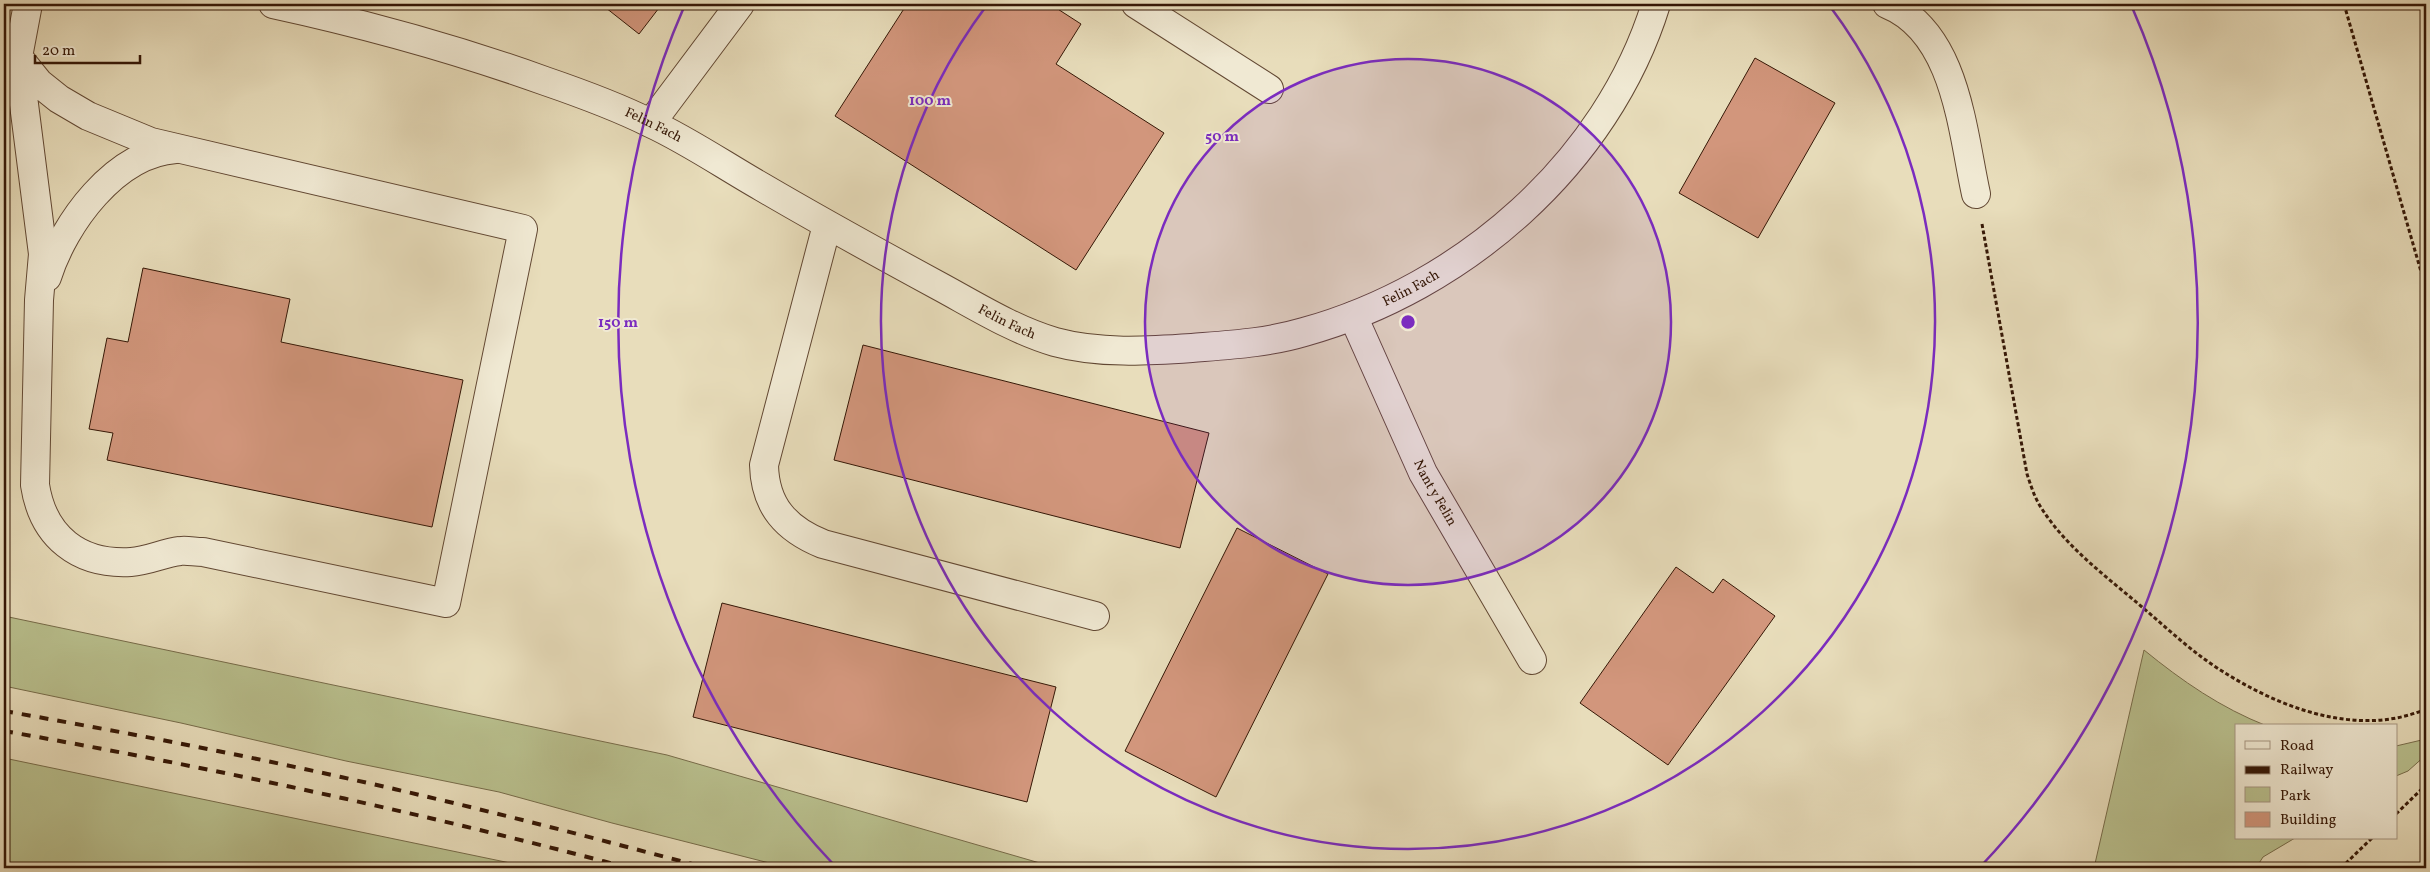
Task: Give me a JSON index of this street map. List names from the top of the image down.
{
  "streets": {
    "street": ["Felin Fach", "Nant y Felin"]
  },
  "crossings": [
    ["Felin Fach", "Nant y Felin"]
  ],
  "legend": [
    "Road",
    "Railway",
    "Park",
    "Building"
  ],
  "scale_bar": "20 m",
  "rings": ["100 m", "50 m", "150 m"]
}
